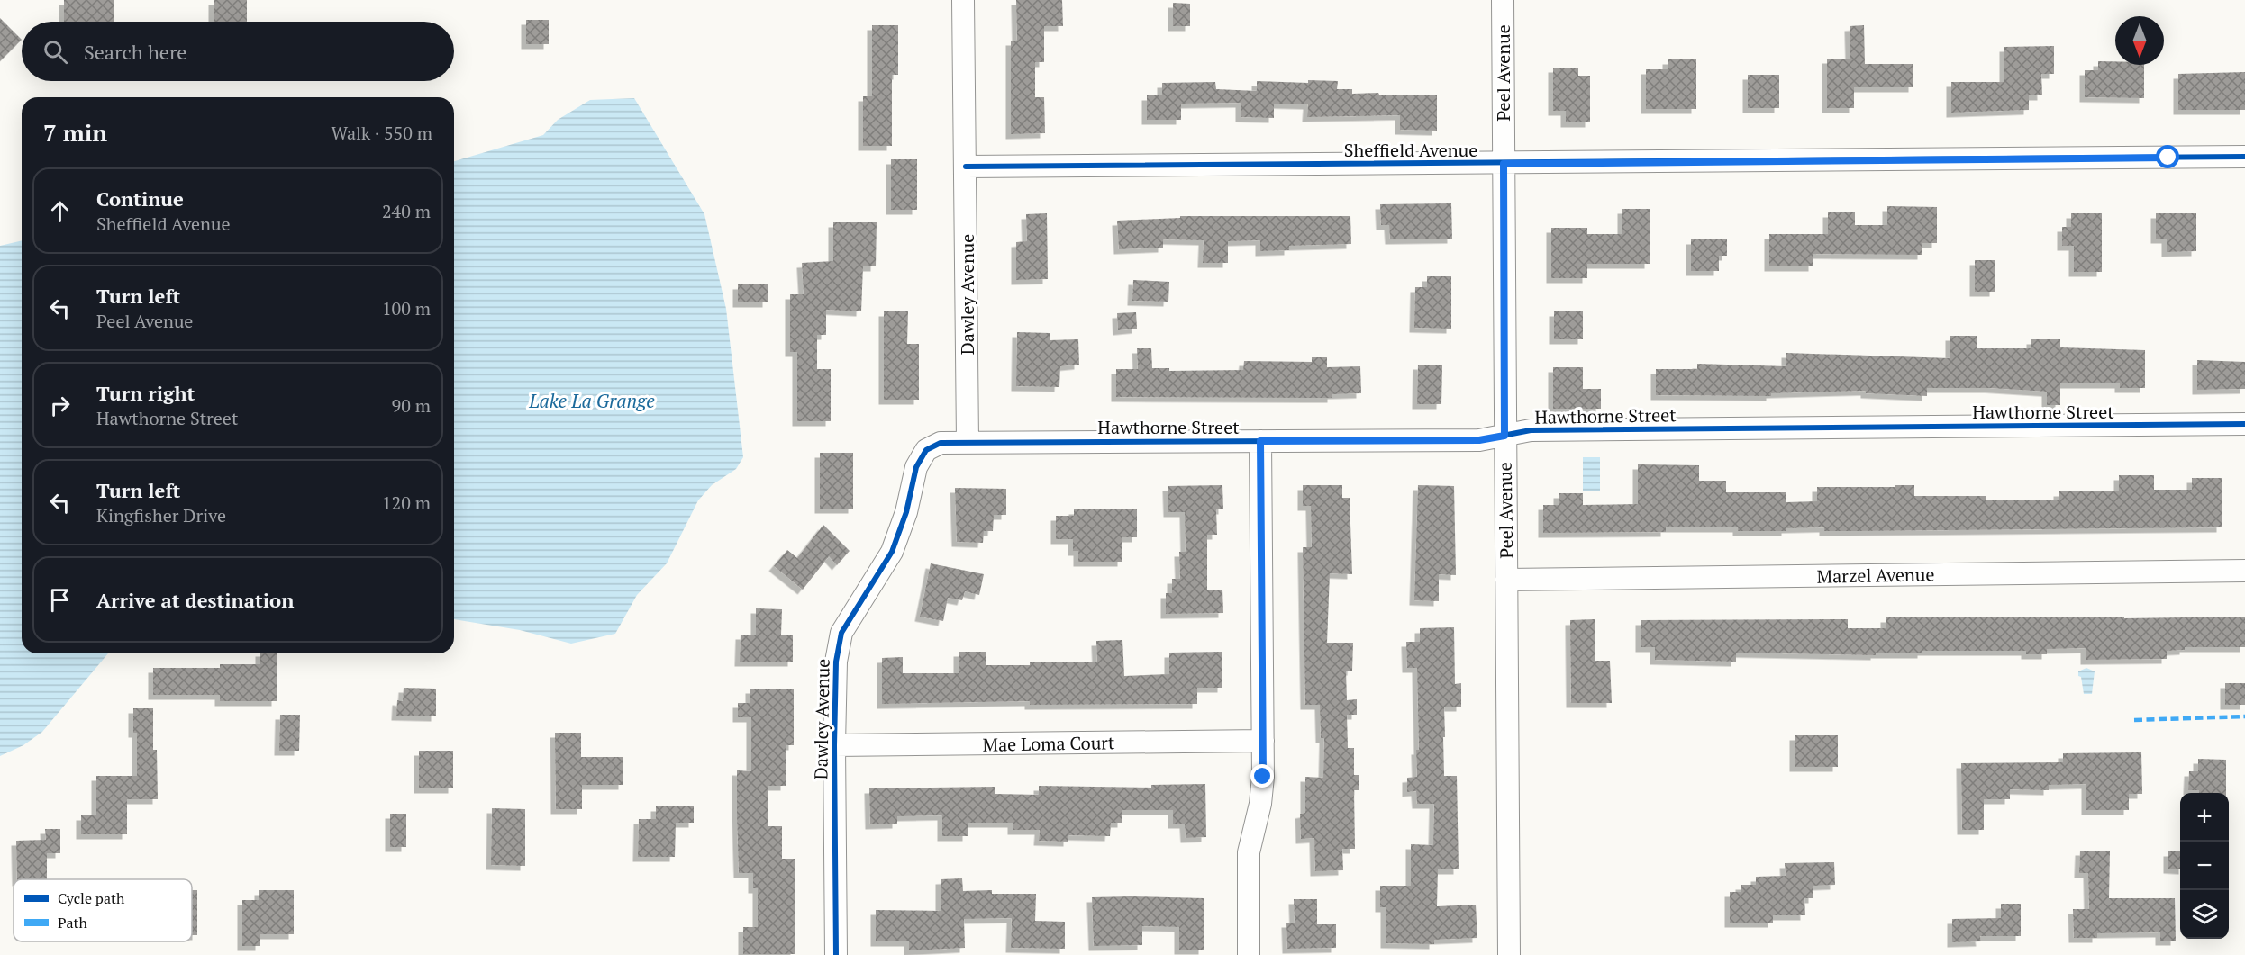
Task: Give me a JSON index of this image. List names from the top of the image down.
{
  "streets": {
    "street": [
      "Peel Avenue",
      "Sheffield Avenue",
      "Dawley Avenue",
      "Hawthorne Street",
      "Marzel Avenue",
      "Mae Loma Court"
    ]
  },
  "crossings": [
    ["Peel Avenue", "Sheffield Avenue"],
    ["Peel Avenue", "Hawthorne Street"],
    ["Peel Avenue", "Marzel Avenue"],
    ["Sheffield Avenue", "Dawley Avenue"],
    ["Dawley Avenue", "Hawthorne Street"],
    ["Dawley Avenue", "Mae Loma Court"]
  ],
  "water": ["Lake La Grange"],
  "legend": ["Cycle path", "Path"],
  "north": "bottom",
  "page": {
    "search": "Search here",
    "heading": ["7 min", "Walk · 550 m"],
    "list": [
      ["Continue", "Sheffield Avenue", "240 m"],
      ["Turn left", "Peel Avenue", "100 m"],
      ["Turn right", "Hawthorne Street", "90 m"],
      ["Turn left", "Kingfisher Drive", "120 m"],
      "Arrive at destination"
    ],
    "map_buttons": ["+", "−"]
  }
}
